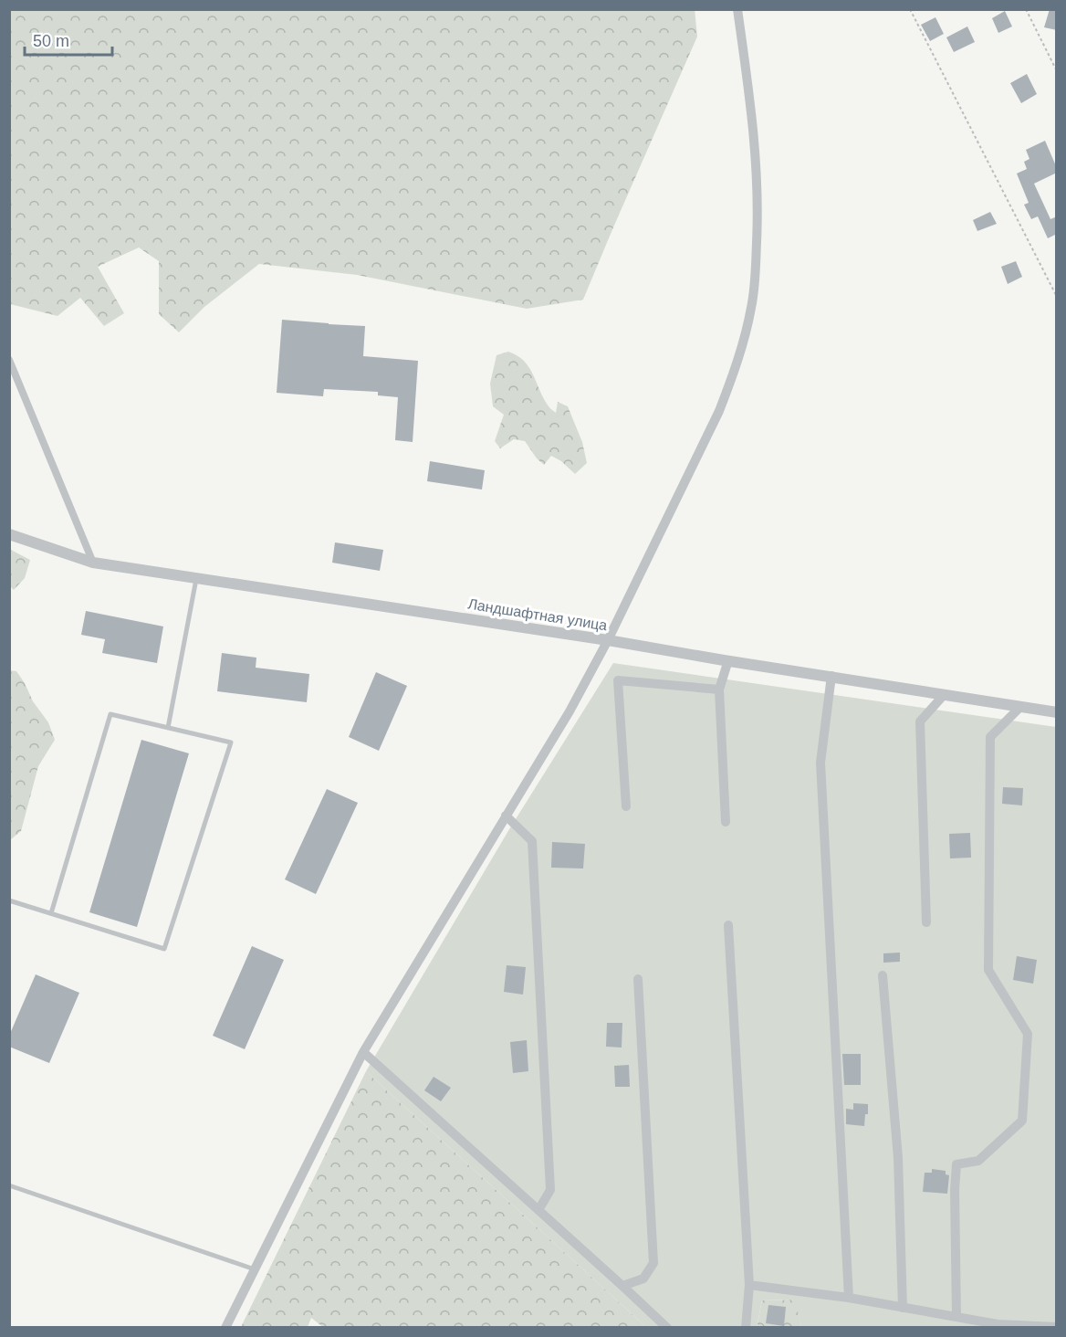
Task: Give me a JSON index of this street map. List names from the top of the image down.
{
  "streets": {
    "street": ["Ландшафтная улица"]
  },
  "scale_bar": "50 m"
}
